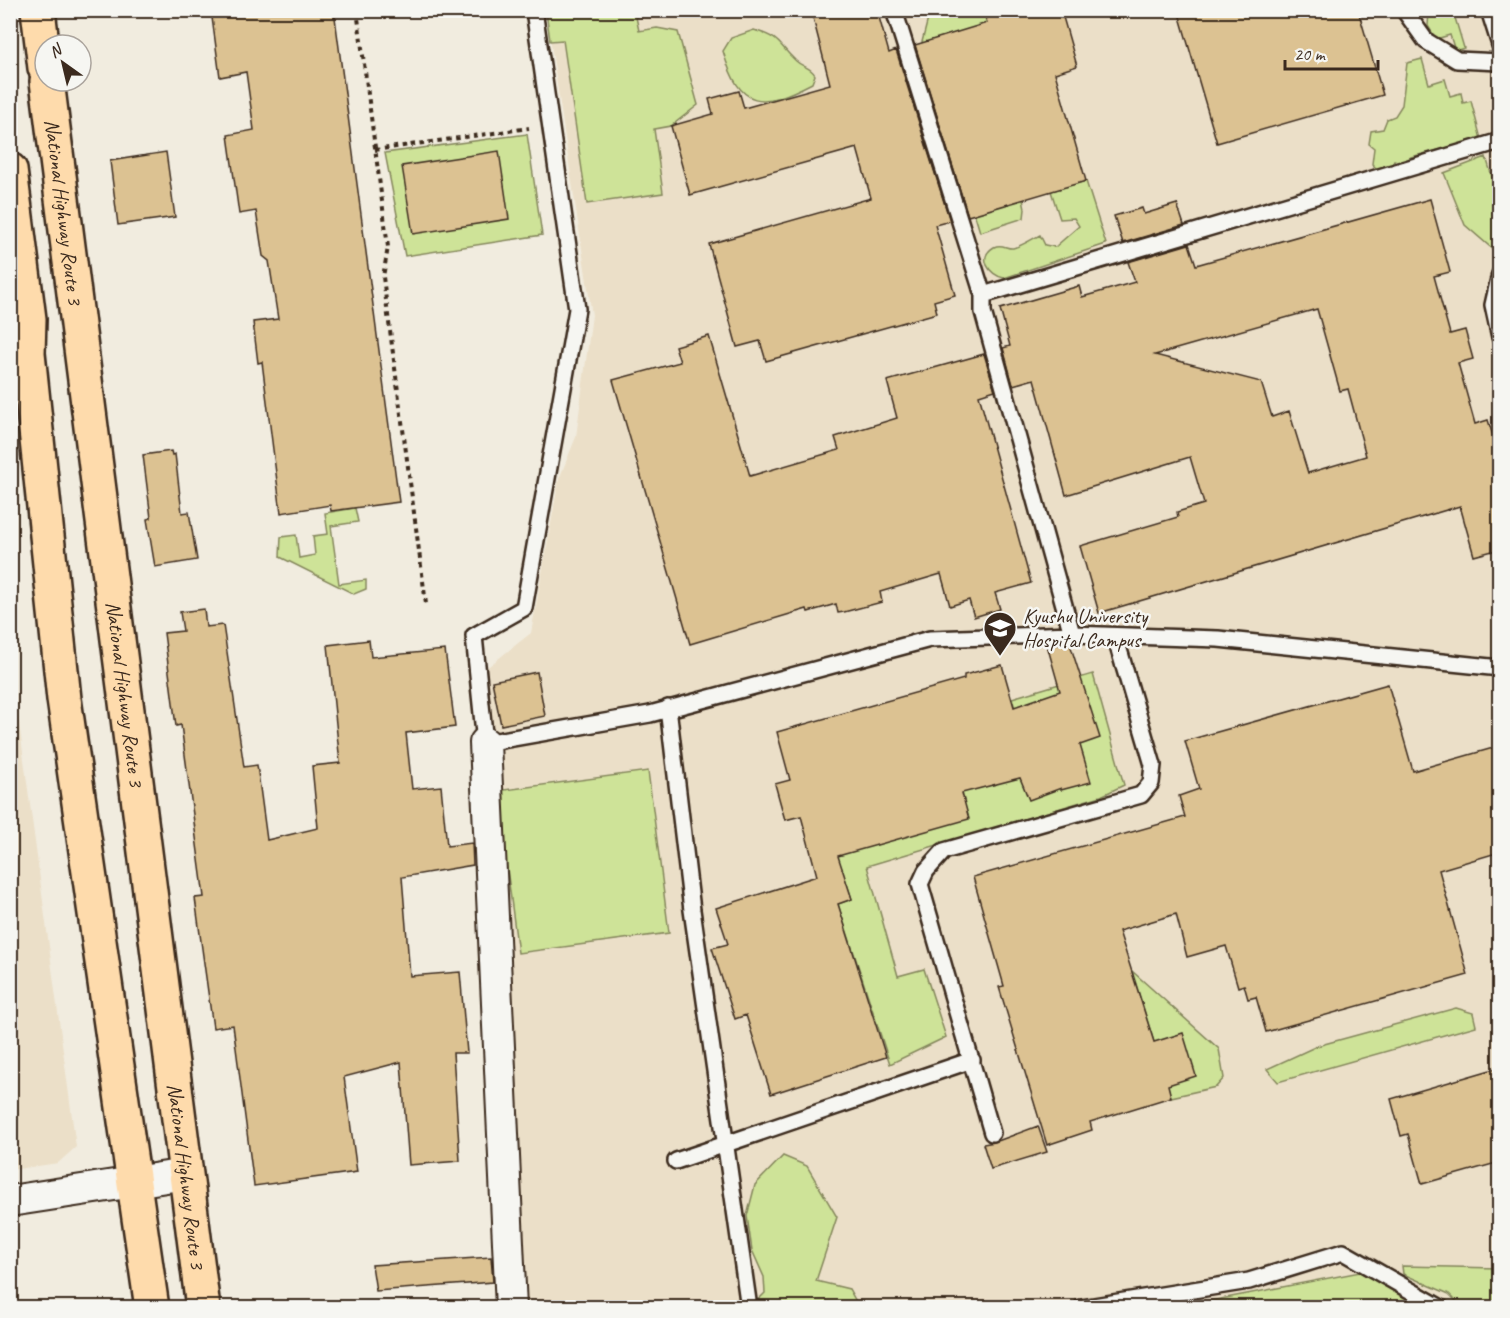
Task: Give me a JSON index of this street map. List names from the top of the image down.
{
  "streets": {
    "highway": ["National Highway Route 3"]
  },
  "places": {
    "school or university": ["Kyushu University Hospital Campus"]
  },
  "scale_bar": "20 m",
  "north": "top left"
}
